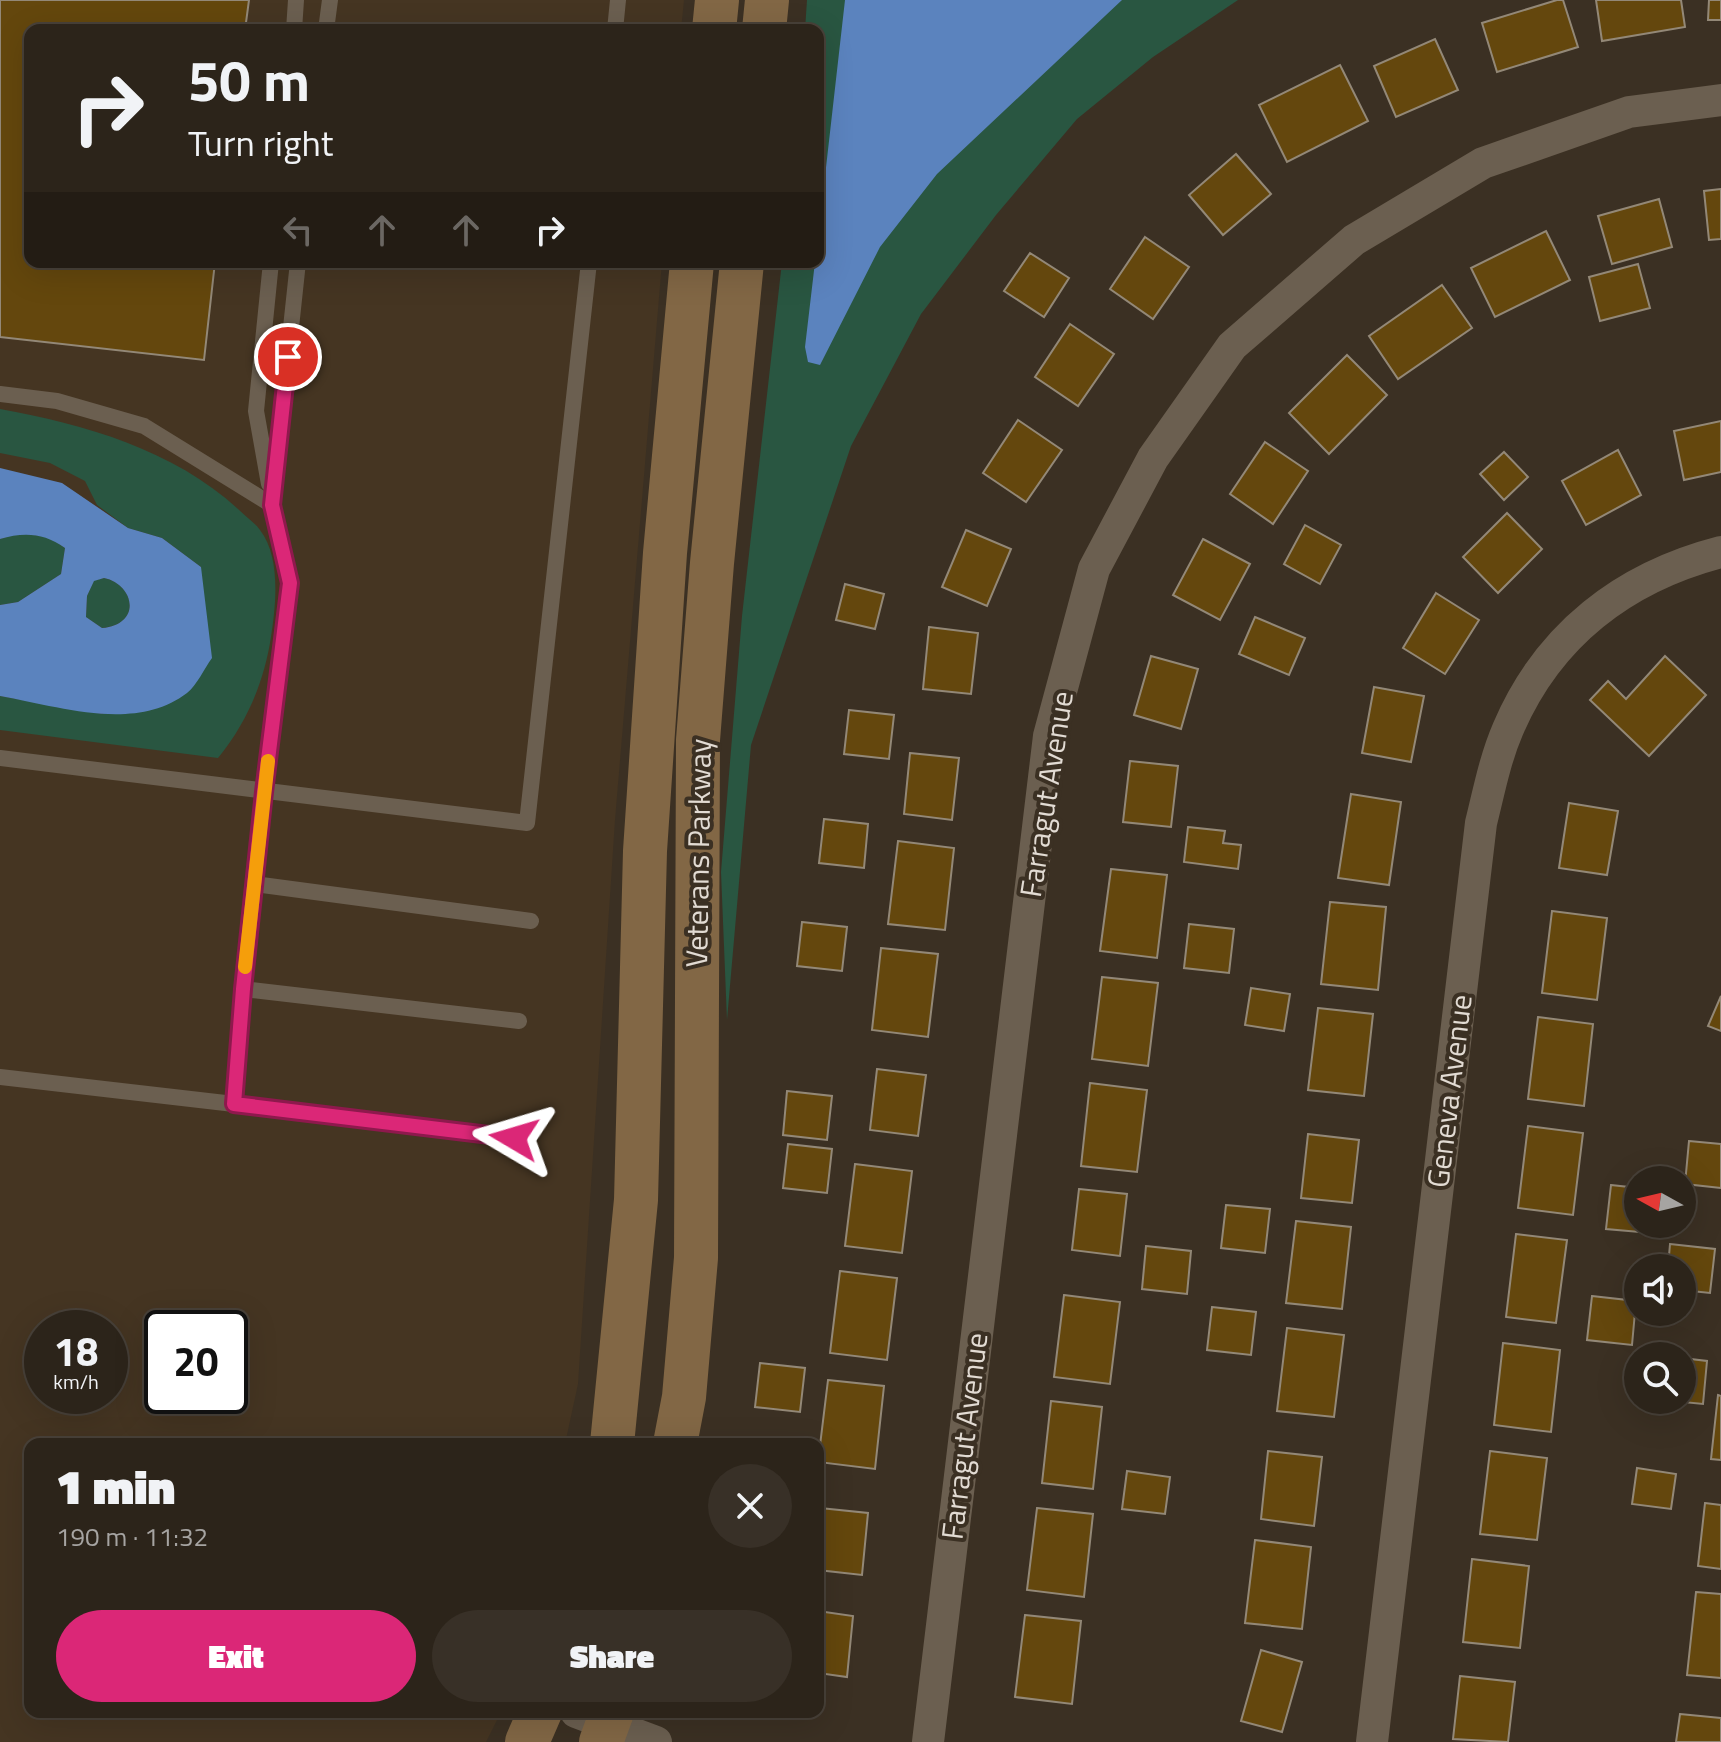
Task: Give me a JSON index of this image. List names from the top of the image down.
{
  "streets": {
    "main road": ["Veterans Parkway"],
    "street": ["Farragut Avenue", "Geneva Avenue"]
  },
  "north": "left",
  "page": {
    "turn": ["50 m", "Turn right"],
    "speed": "18 km/h",
    "limit": "20",
    "heading": ["1 min", "190 m · 11:32"],
    "buttons": ["Exit", "Share"]
  }
}
